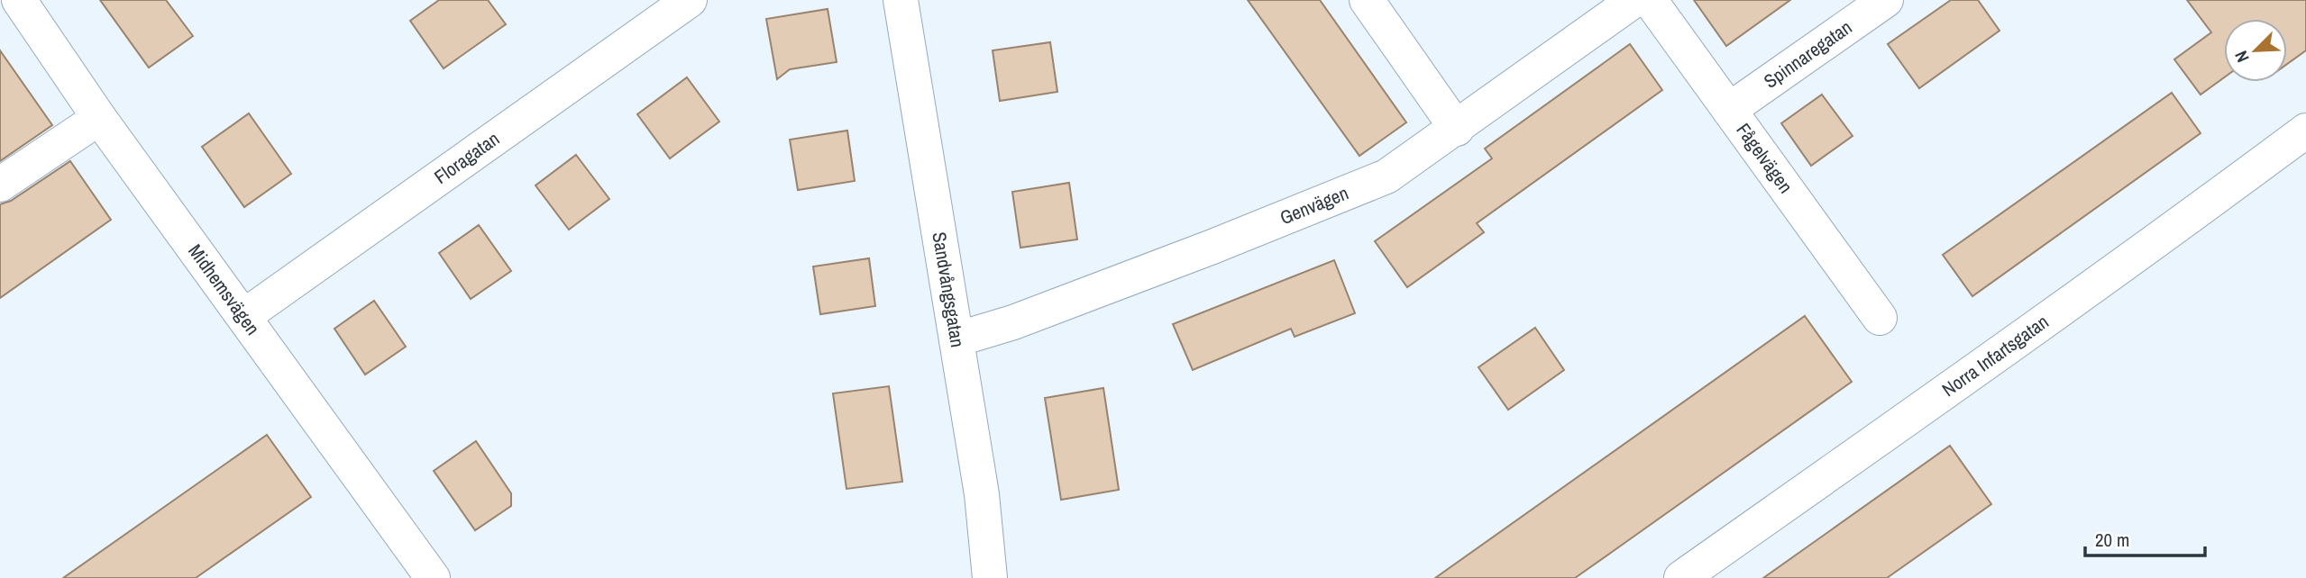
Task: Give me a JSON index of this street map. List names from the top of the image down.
{
  "streets": {
    "street": [
      "Spinnaregatan",
      "Floragatan",
      "Fågelvägen",
      "Genvägen",
      "Sandvångsgatan",
      "Midhemsvägen",
      "Norra Infartsgatan"
    ]
  },
  "crossings": [
    ["Spinnaregatan", "Fågelvägen"],
    ["Floragatan", "Midhemsvägen"],
    ["Genvägen", "Sandvångsgatan"]
  ],
  "scale_bar": "20 m",
  "north": "bottom left"
}
